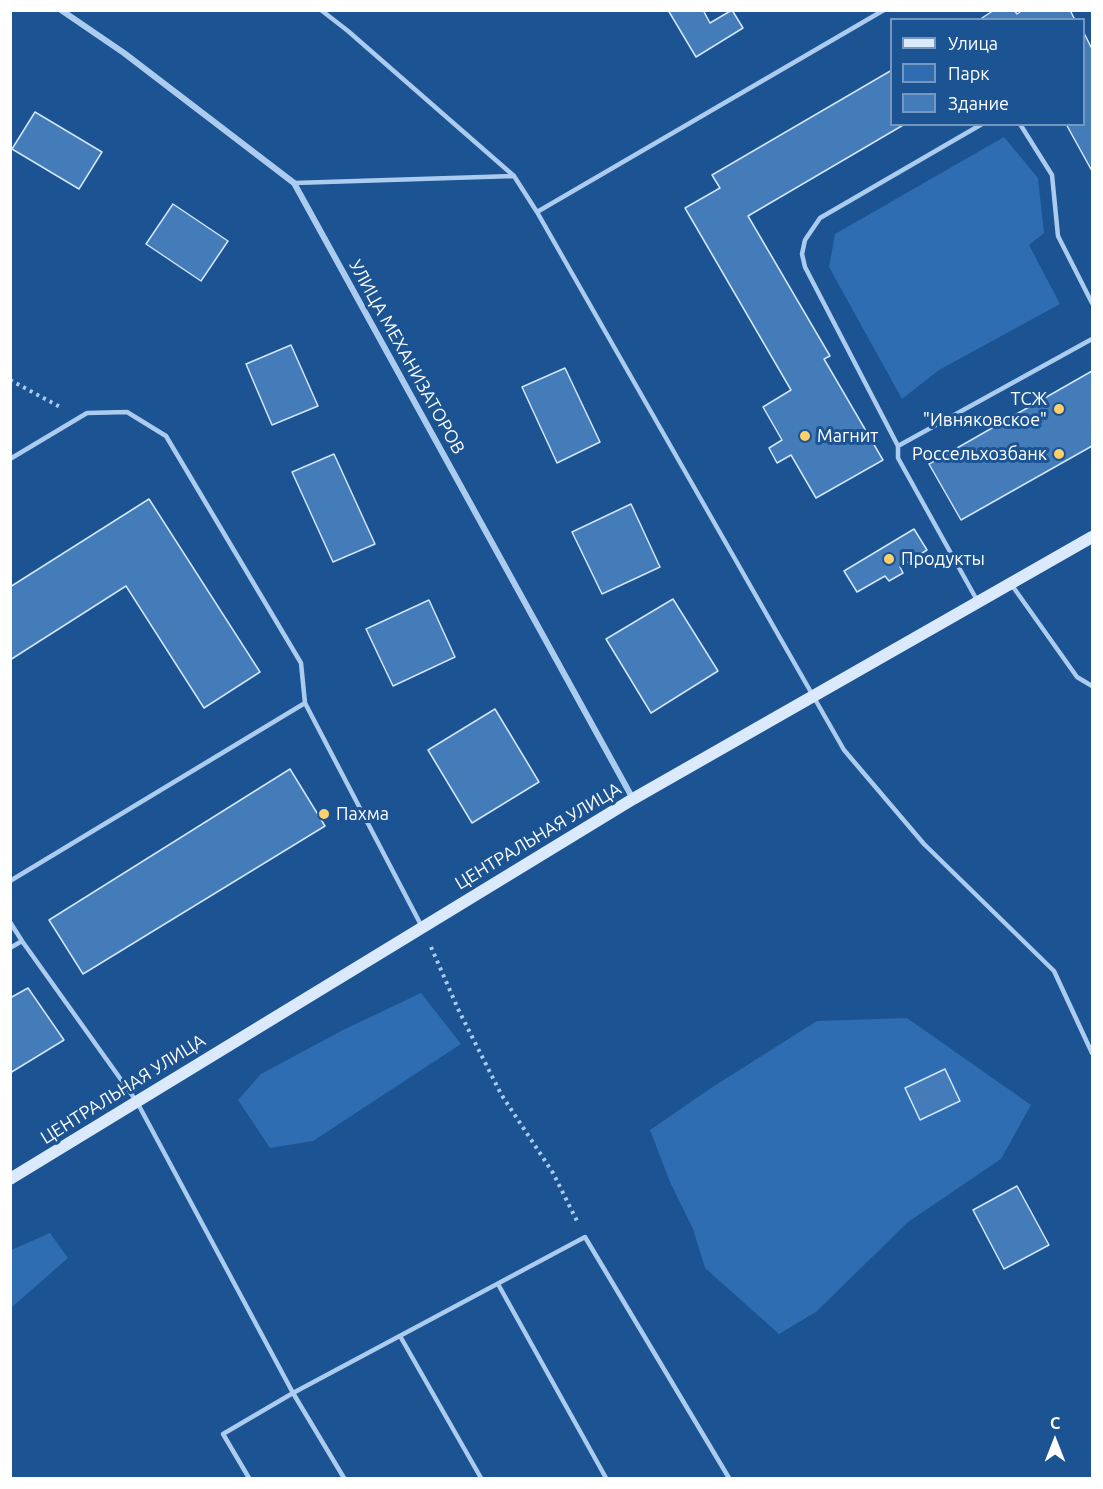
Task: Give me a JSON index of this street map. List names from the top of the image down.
{
  "streets": {
    "street": ["УЛИЦА МЕХАНИЗАТОРОВ", "ЦЕНТРАЛЬНАЯ УЛИЦА"]
  },
  "crossings": [
    ["УЛИЦА МЕХАНИЗАТОРОВ", "ЦЕНТРАЛЬНАЯ УЛИЦА"]
  ],
  "places": [
    "ТСЖ \"Ивняковское\"",
    "Магнит",
    "Россельхозбанк",
    "Продукты",
    "Пахма"
  ],
  "legend": ["Улица", "Парк", "Здание"],
  "north": "top"
}
